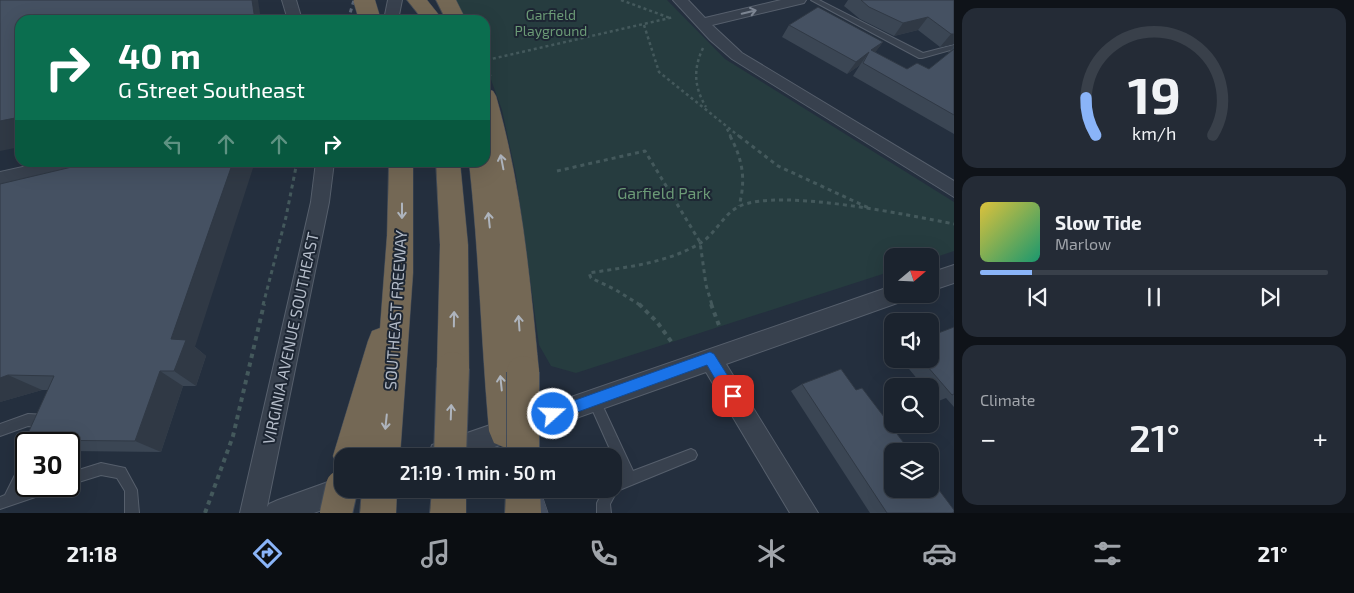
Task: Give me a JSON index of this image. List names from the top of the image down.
{
  "streets": {
    "highway": ["SOUTHEAST FREEWAY"],
    "street": ["VIRGINIA AVENUE SOUTHEAST"]
  },
  "parks": ["Garfield Playground", "Garfield Park"],
  "north": "right",
  "page": {
    "turn": ["40 m", "G Street Southeast"],
    "song": ["Slow Tide", "Marlow"],
    "tile": "Climate",
    "heat": ["−", "21°", "+"],
    "limit": "30",
    "trip": "21:19 · 1 min · 50 m",
    "tabs": ["21:18", "21°"],
    "gauge": ["19", "km/h"]
  }
}
